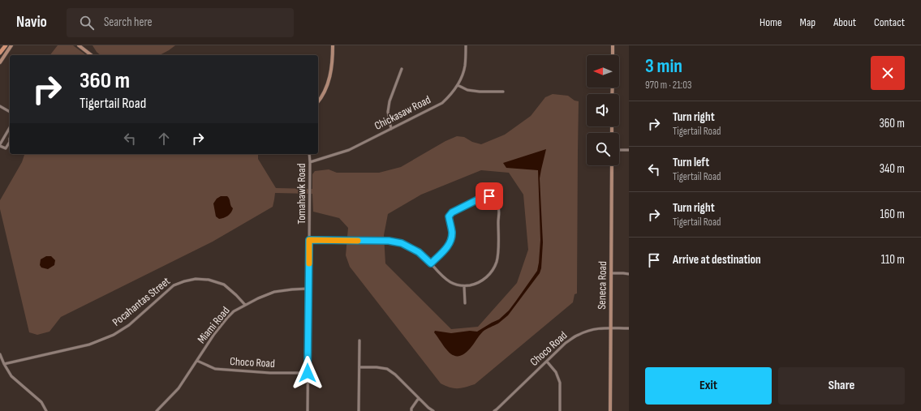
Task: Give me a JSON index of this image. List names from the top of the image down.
{
  "streets": {
    "street": [
      "Chickasaw Road",
      "Tomahawk Road",
      "Seneca Road",
      "Pocahantas Street",
      "Miami Road",
      "Choco Road"
    ]
  },
  "crossings": [
    ["Chickasaw Road", "Tomahawk Road"],
    ["Tomahawk Road", "Miami Road"],
    ["Tomahawk Road", "Choco Road"],
    ["Seneca Road", "Choco Road"],
    ["Pocahantas Street", "Miami Road"],
    ["Miami Road", "Choco Road"]
  ],
  "north": "left",
  "page": {
    "header": "Navio",
    "search": "Search here",
    "nav": [
      "Home",
      "Map",
      "About",
      "Contact"
    ],
    "heading": ["3 min", "970 m · 21:03"],
    "turn": ["360 m", "Tigertail Road"],
    "list": [
      {
        "name": "Turn right",
        "note": "Tigertail Road",
        "value": "360 m"
      },
      {
        "name": "Turn left",
        "note": "Tigertail Road",
        "value": "340 m"
      },
      {
        "name": "Turn right",
        "note": "Tigertail Road",
        "value": "160 m"
      },
      {
        "name": "Arrive at destination",
        "value": "110 m"
      }
    ],
    "buttons": ["Exit", "Share"]
  }
}
